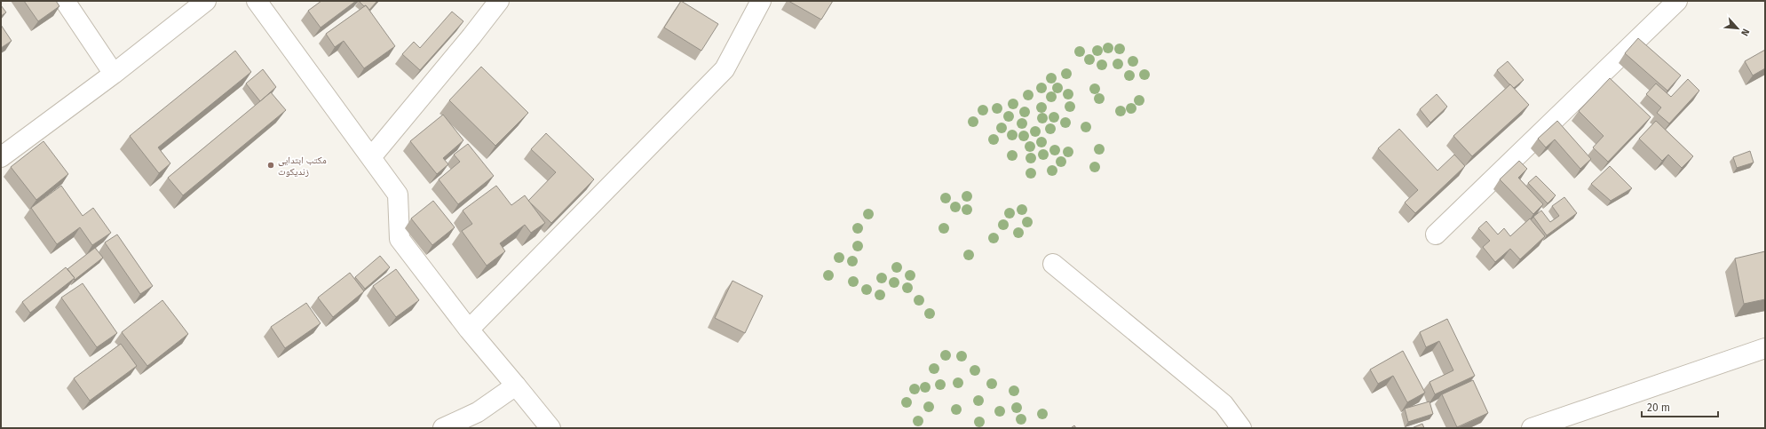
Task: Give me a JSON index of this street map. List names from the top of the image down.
{
  "places": ["مکتب ابتدایی زندیکوت"],
  "scale_bar": "20 m",
  "north": "bottom right"
}
